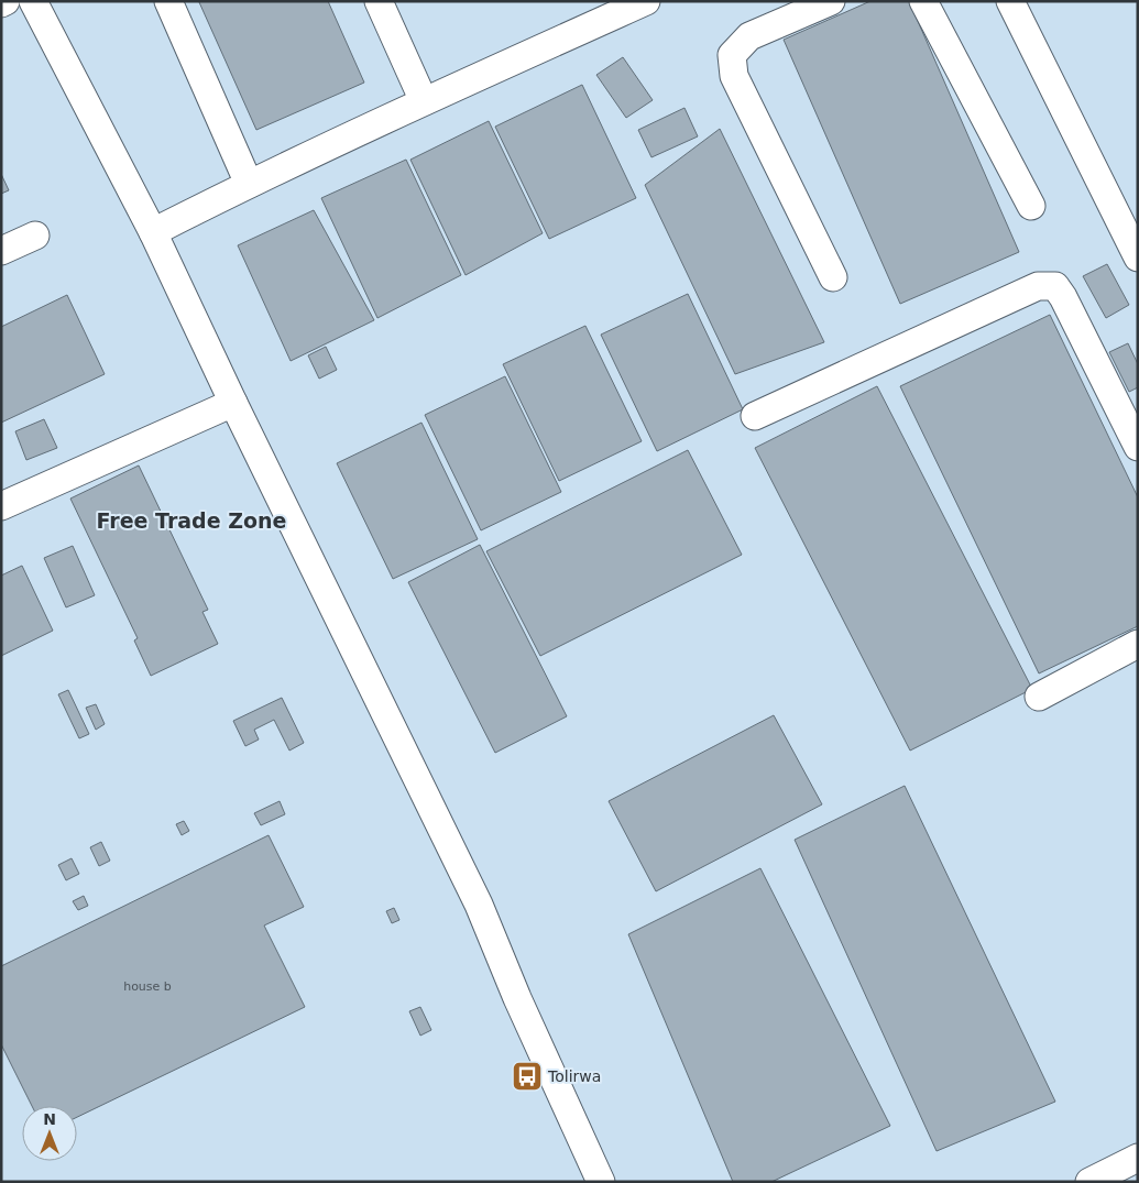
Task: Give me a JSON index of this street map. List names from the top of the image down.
{
  "districts": ["Free Trade Zone"],
  "places": {
    "bus stop": ["Tolirwa"]
  },
  "house_numbers": ["house b"],
  "north": "top"
}
